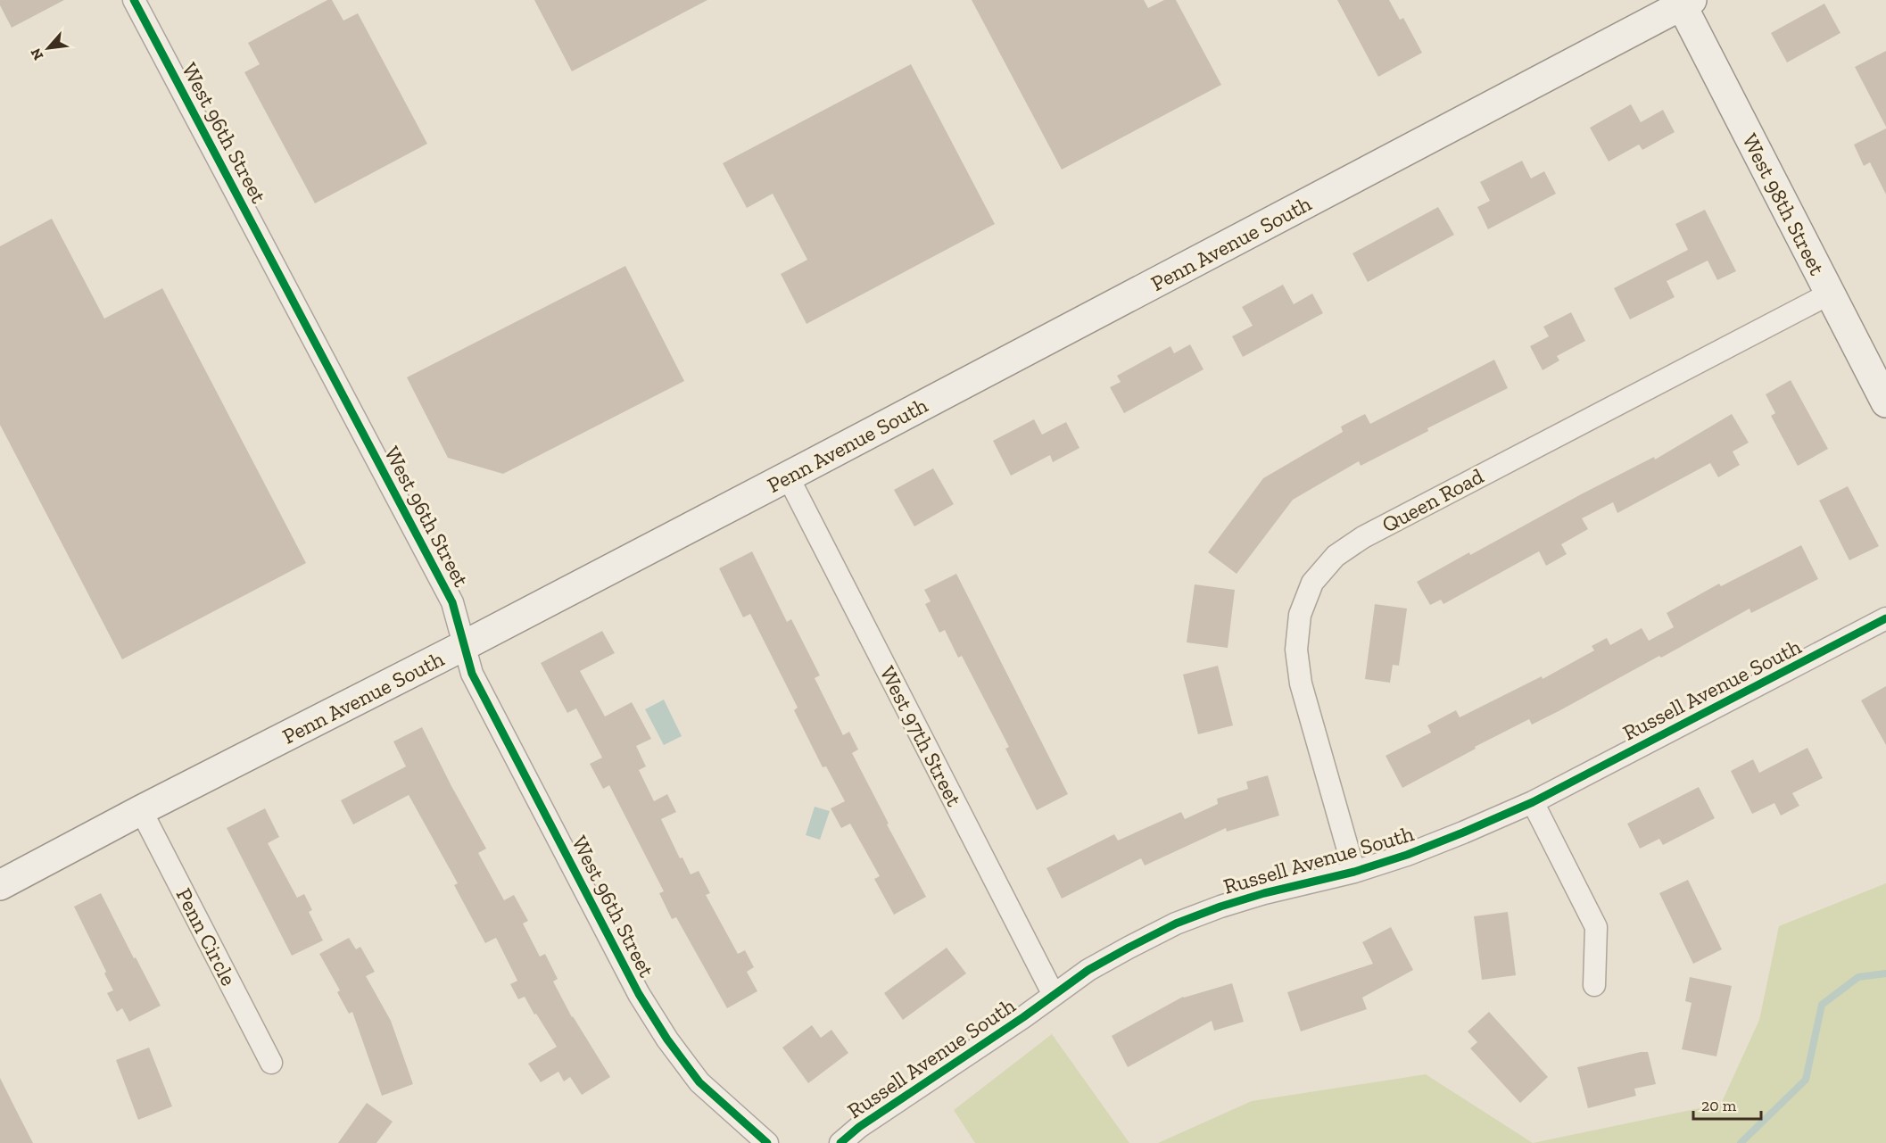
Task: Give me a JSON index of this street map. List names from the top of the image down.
{
  "streets": {
    "main road": ["West 98th Street", "Penn Avenue South"],
    "street": [
      "West 96th Street",
      "Queen Road",
      "Russell Avenue South",
      "West 97th Street",
      "Penn Circle"
    ]
  },
  "crossings": [
    ["West 96th Street", "Penn Avenue South"],
    ["West 98th Street", "Penn Avenue South"],
    ["West 98th Street", "Queen Road"],
    ["Penn Avenue South", "West 97th Street"],
    ["Penn Avenue South", "Penn Circle"],
    ["Queen Road", "Russell Avenue South"],
    ["Russell Avenue South", "West 97th Street"]
  ],
  "scale_bar": "20 m",
  "north": "bottom left"
}
